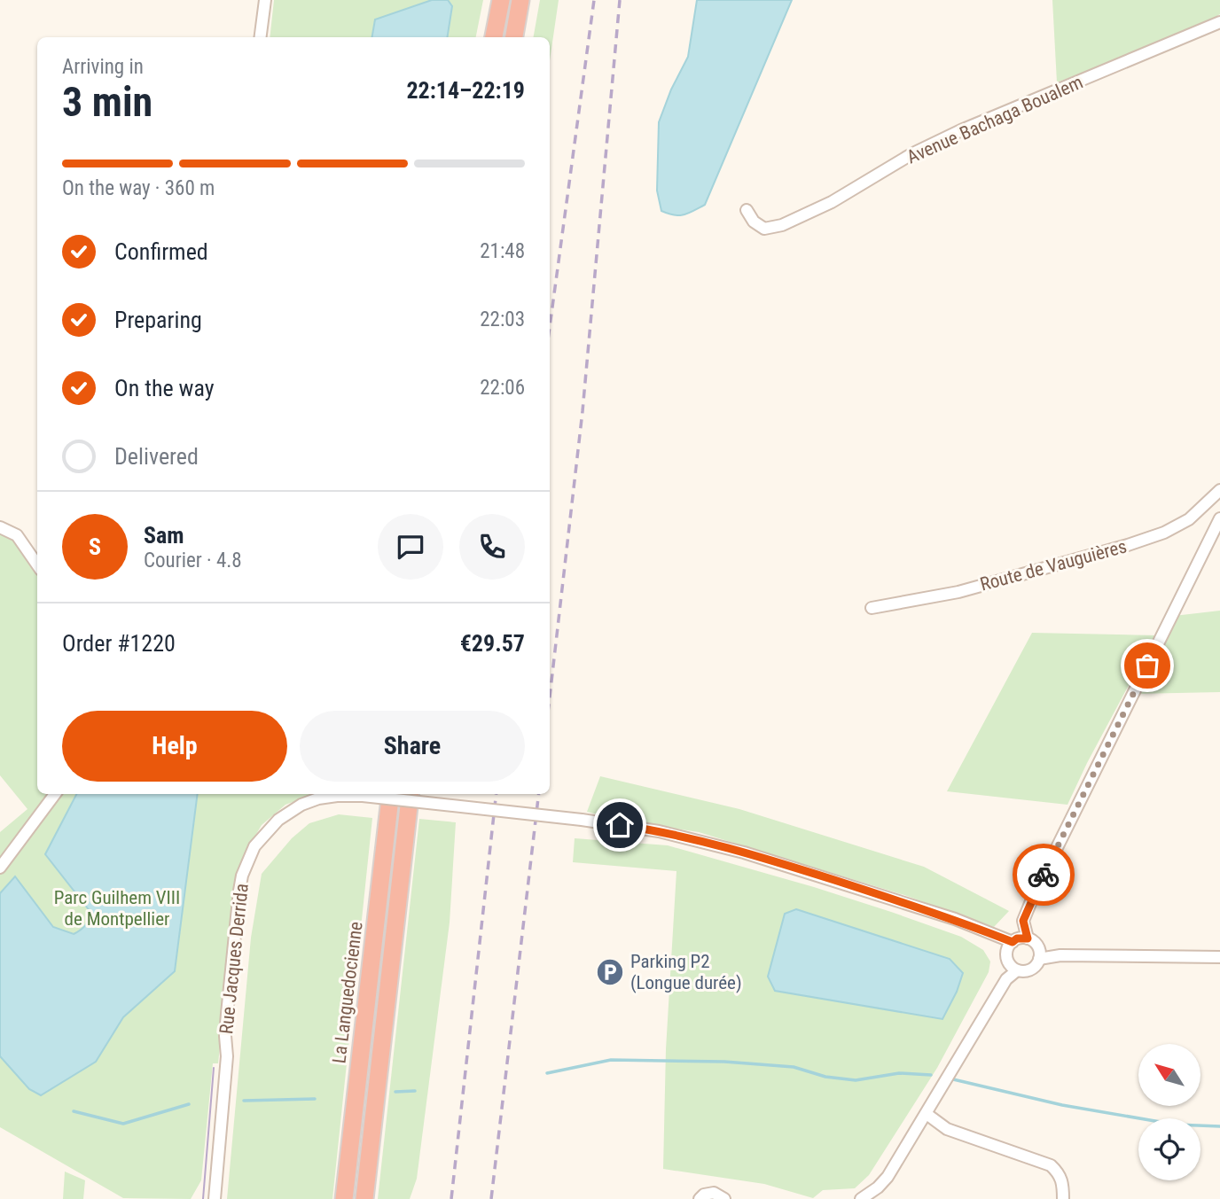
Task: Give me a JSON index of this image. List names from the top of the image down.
{
  "streets": {
    "highway": ["La Languedocienne"],
    "street": ["Avenue Bachaga Boualem", "Route de Vauguières", "Rue Jacques Derrida"]
  },
  "parks": ["Parc Guilhem VIII de Montpellier"],
  "places": {
    "parking": ["Parking P2 (Longue durée)"]
  },
  "north": "top left",
  "page": {
    "heading": ["3 min", "Arriving in", "22:14–22:19"],
    "panel": [
      "Sam",
      "Courier · 4.8",
      "Order #1220",
      "€29.57"
    ],
    "bar": "On the way · 360 m",
    "list": [
      ["Confirmed", "21:48"],
      ["Preparing", "22:03"],
      ["On the way", "22:06"],
      "Delivered"
    ],
    "round": "S",
    "buttons": ["Help", "Share"]
  }
}
